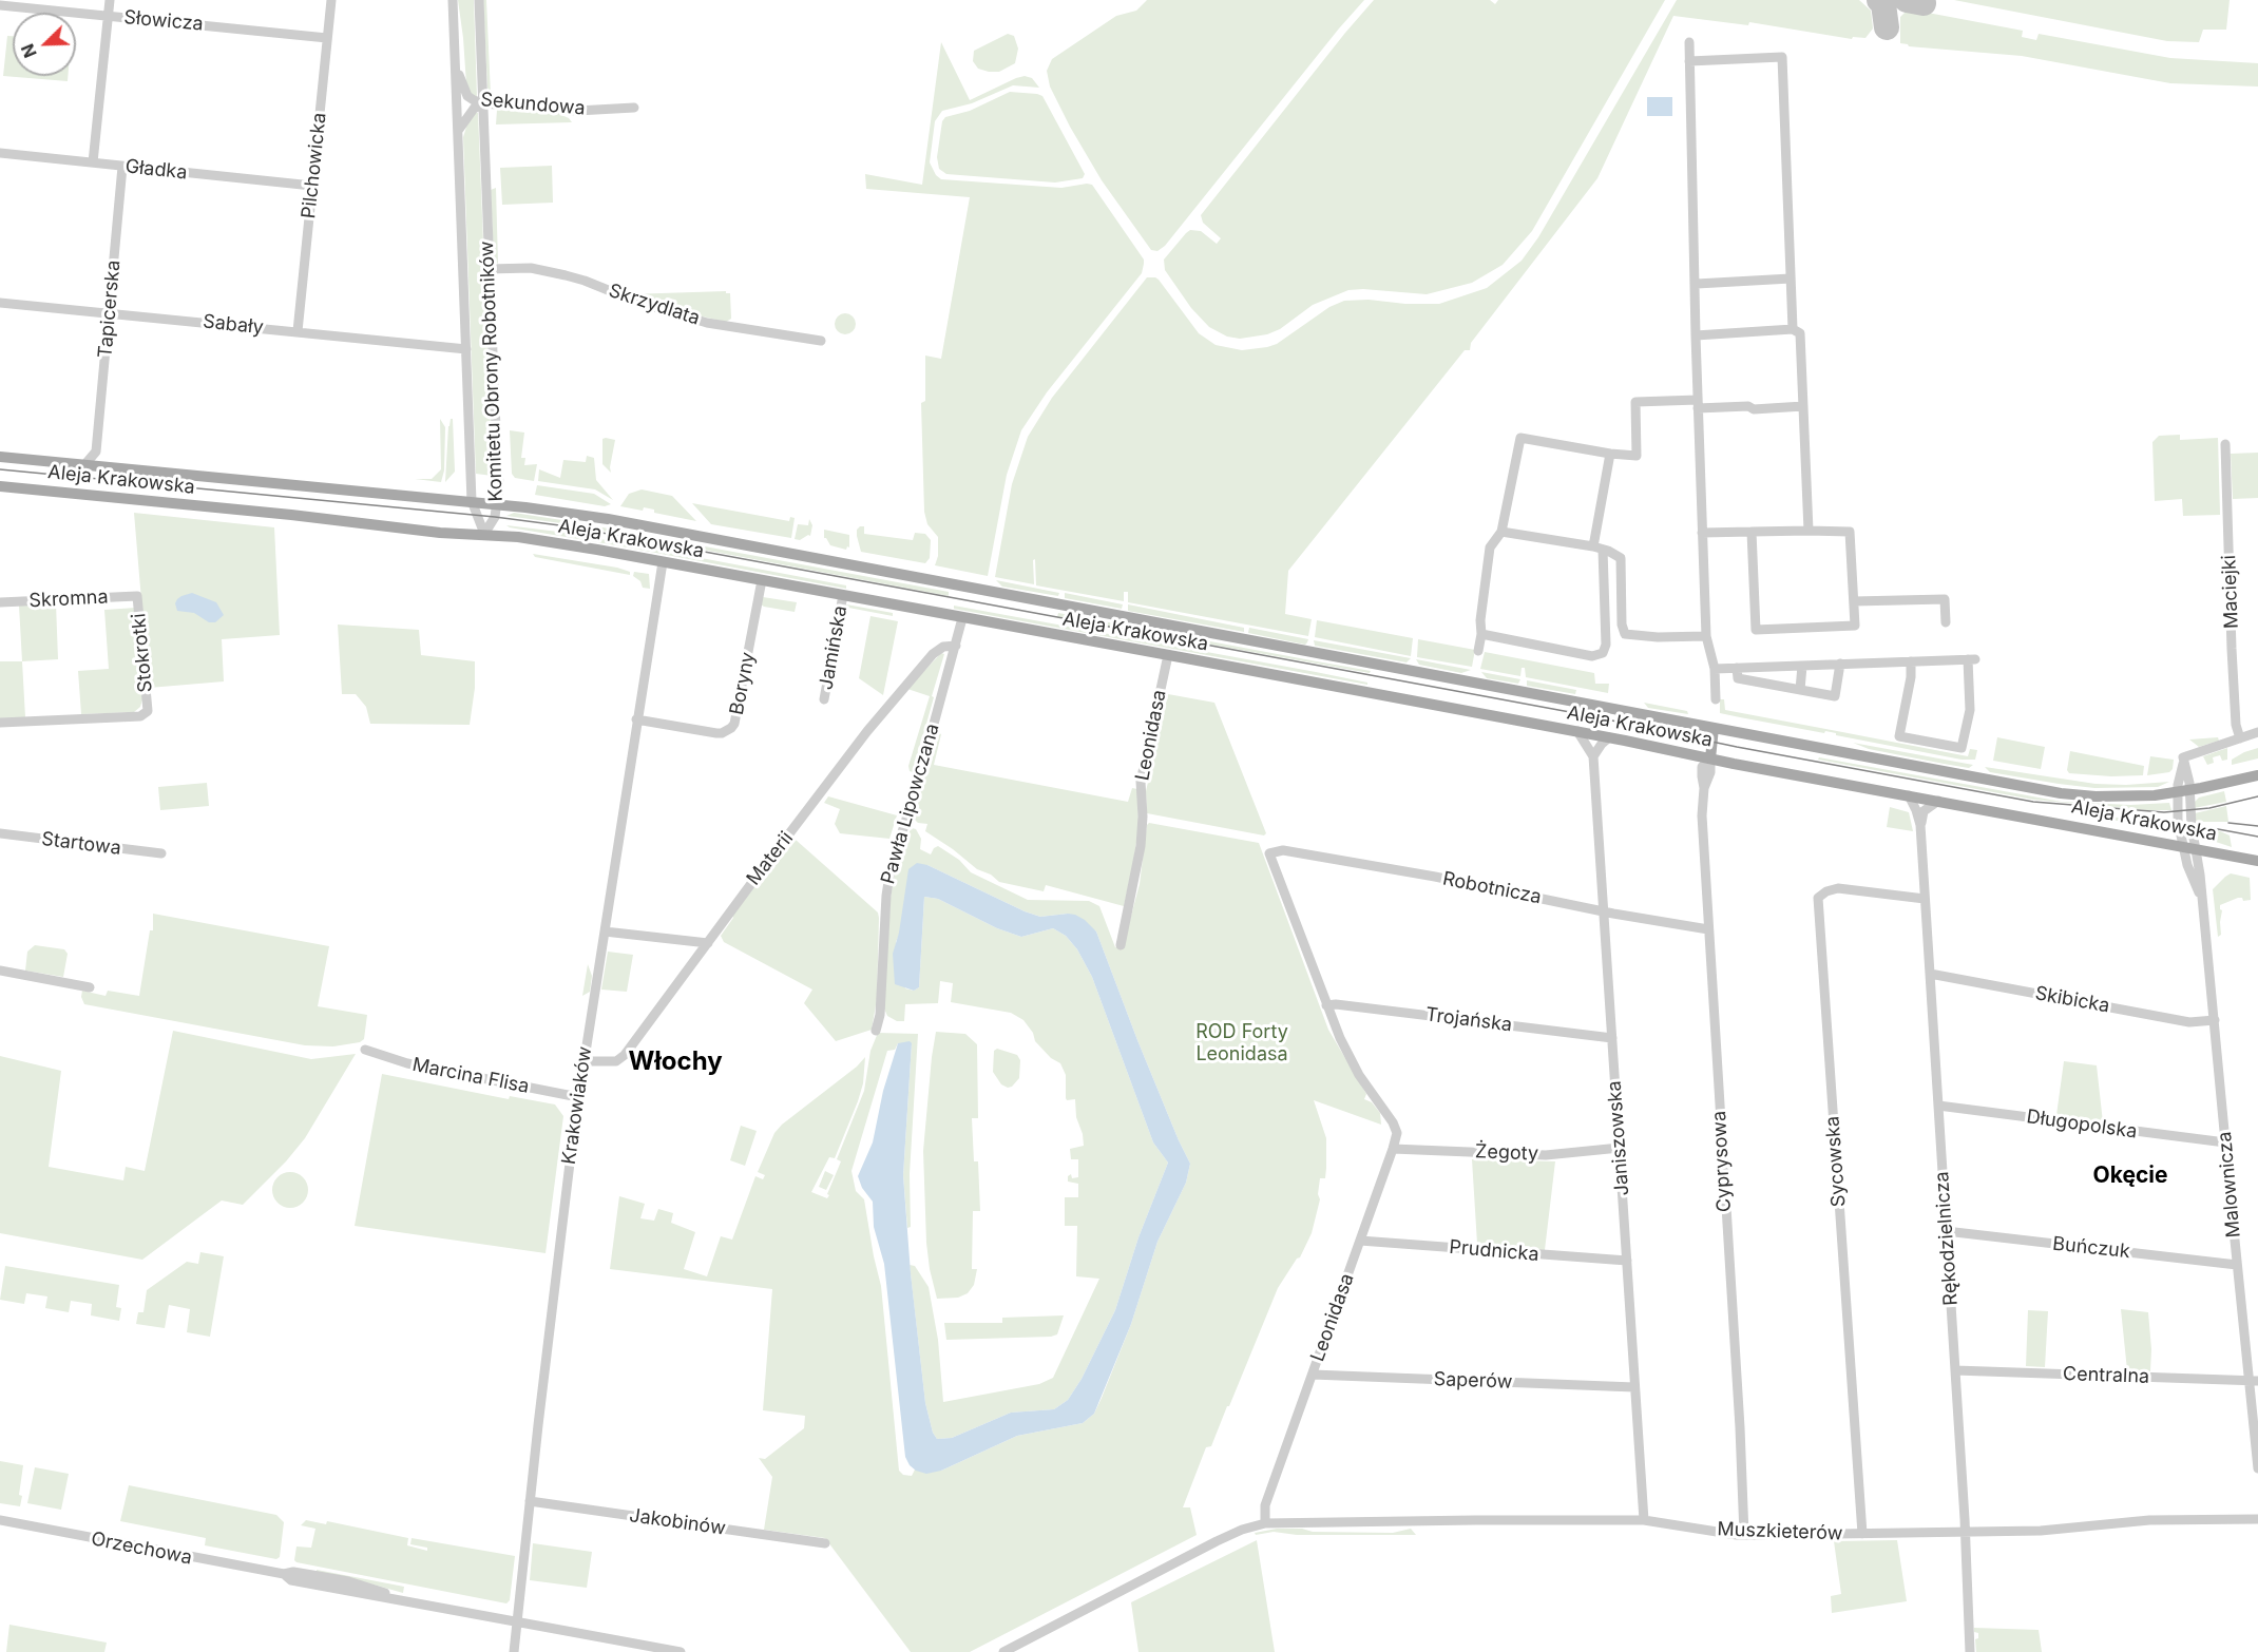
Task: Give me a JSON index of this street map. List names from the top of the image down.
{
  "streets": {
    "main road": ["Aleja Krakowska"],
    "street": [
      "Słowicza",
      "Sekundowa",
      "Pilchowicka",
      "Gładka",
      "Skrzydlata",
      "Tapicerska",
      "Sabały",
      "Komitetu Obrony Robotników",
      "Maciejki",
      "Skromna",
      "Jamińska",
      "Stokrotki",
      "Boryny",
      "Leonidasa",
      "Pawła Lipowczana",
      "Startowa",
      "Materii",
      "Robotnicza",
      "Skibicka",
      "Trojańska",
      "Marcina Flisa",
      "Krakowiaków",
      "Długopolska",
      "Janiszowska",
      "Żegoty",
      "Cyprysowa",
      "Sycowska",
      "Malownicza",
      "Rękodzielnicza",
      "Buńczuk",
      "Prudnicka",
      "Centralna",
      "Saperów",
      "Jakobinów",
      "Muszkieterów",
      "Orzechowa"
    ]
  },
  "crossings": [
    ["Słowicza", "Pilchowicka"],
    ["Sekundowa", "Komitetu Obrony Robotników"],
    ["Pilchowicka", "Gładka"],
    ["Pilchowicka", "Sabały"],
    ["Gładka", "Tapicerska"],
    ["Skrzydlata", "Komitetu Obrony Robotników"],
    ["Tapicerska", "Sabały"],
    ["Sabały", "Komitetu Obrony Robotników"],
    ["Komitetu Obrony Robotników", "Aleja Krakowska"],
    ["Aleja Krakowska", "Jamińska"],
    ["Aleja Krakowska", "Boryny"],
    ["Aleja Krakowska", "Leonidasa"],
    ["Aleja Krakowska", "Pawła Lipowczana"],
    ["Aleja Krakowska", "Krakowiaków"],
    ["Aleja Krakowska", "Janiszowska"],
    ["Aleja Krakowska", "Cyprysowa"],
    ["Aleja Krakowska", "Malownicza"],
    ["Aleja Krakowska", "Rękodzielnicza"],
    ["Skromna", "Stokrotki"],
    ["Boryny", "Krakowiaków"],
    ["Leonidasa", "Robotnicza"],
    ["Leonidasa", "Trojańska"],
    ["Leonidasa", "Żegoty"],
    ["Leonidasa", "Prudnicka"],
    ["Leonidasa", "Saperów"],
    ["Leonidasa", "Muszkieterów"],
    ["Pawła Lipowczana", "Materii"],
    ["Materii", "Krakowiaków"],
    ["Robotnicza", "Janiszowska"],
    ["Robotnicza", "Cyprysowa"],
    ["Skibicka", "Malownicza"],
    ["Skibicka", "Rękodzielnicza"],
    ["Trojańska", "Janiszowska"],
    ["Marcina Flisa", "Krakowiaków"],
    ["Krakowiaków", "Jakobinów"],
    ["Krakowiaków", "Orzechowa"],
    ["Długopolska", "Malownicza"],
    ["Długopolska", "Rękodzielnicza"],
    ["Janiszowska", "Żegoty"],
    ["Janiszowska", "Prudnicka"],
    ["Janiszowska", "Saperów"],
    ["Janiszowska", "Muszkieterów"],
    ["Cyprysowa", "Muszkieterów"],
    ["Sycowska", "Rękodzielnicza"],
    ["Sycowska", "Muszkieterów"],
    ["Malownicza", "Buńczuk"],
    ["Malownicza", "Centralna"],
    ["Rękodzielnicza", "Buńczuk"],
    ["Rękodzielnicza", "Centralna"],
    ["Rękodzielnicza", "Muszkieterów"]
  ],
  "districts": ["Włochy", "Okęcie"],
  "parks": ["ROD Forty Leonidasa"],
  "north": "bottom left"
}
